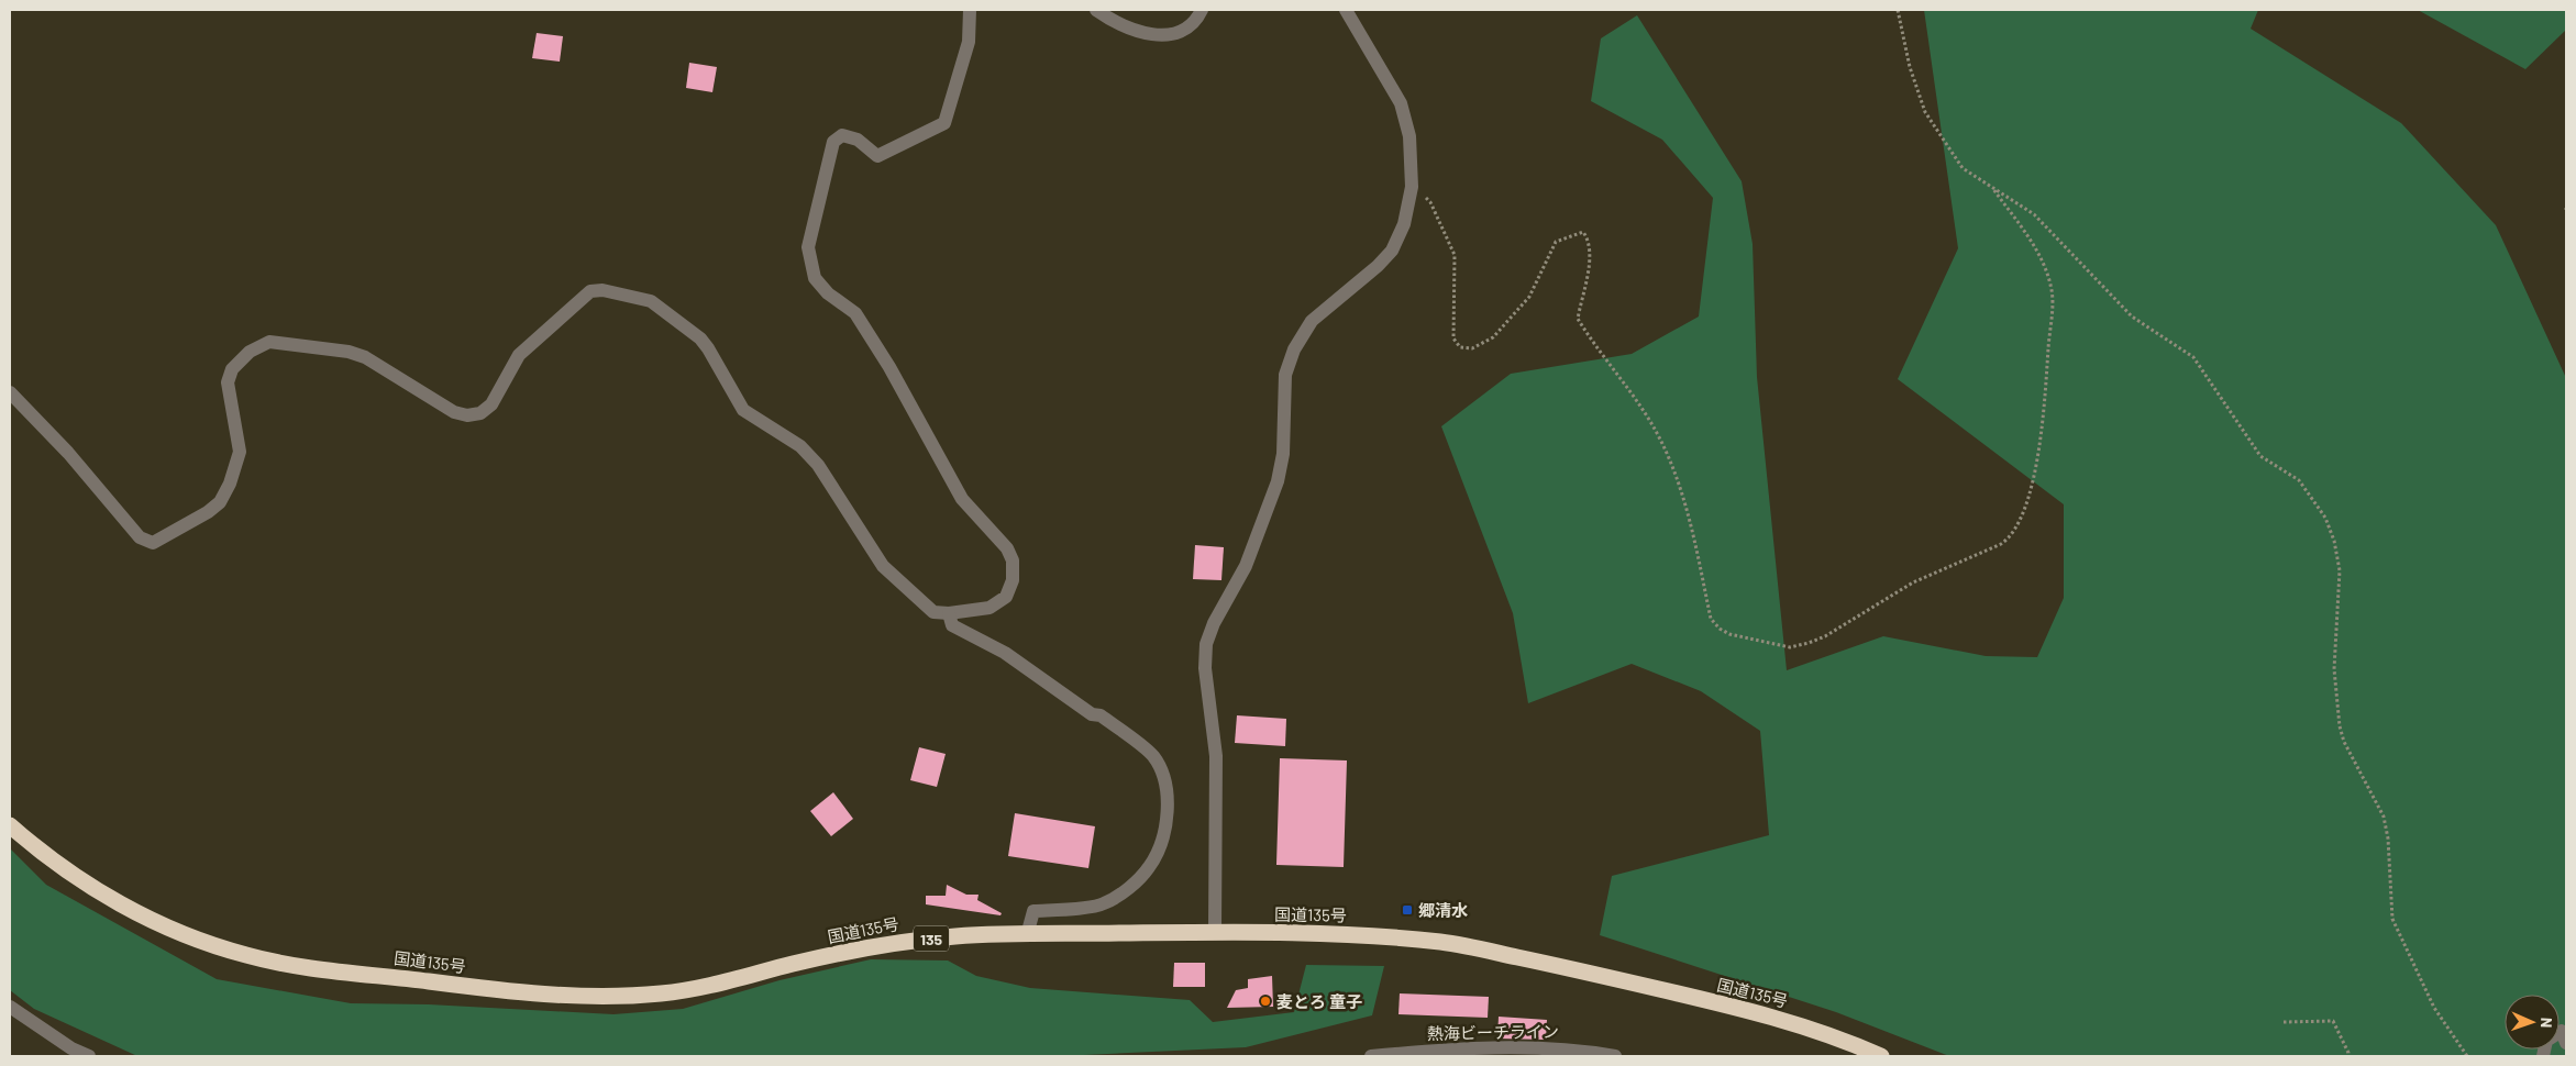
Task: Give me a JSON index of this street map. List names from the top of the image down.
{
  "streets": {
    "highway": ["国道135号", "135"],
    "street": ["熱海ビーチライン"]
  },
  "places": {
    "transit": ["郷清水"],
    "other": ["麦とろ 童子"]
  },
  "north": "right"
}
